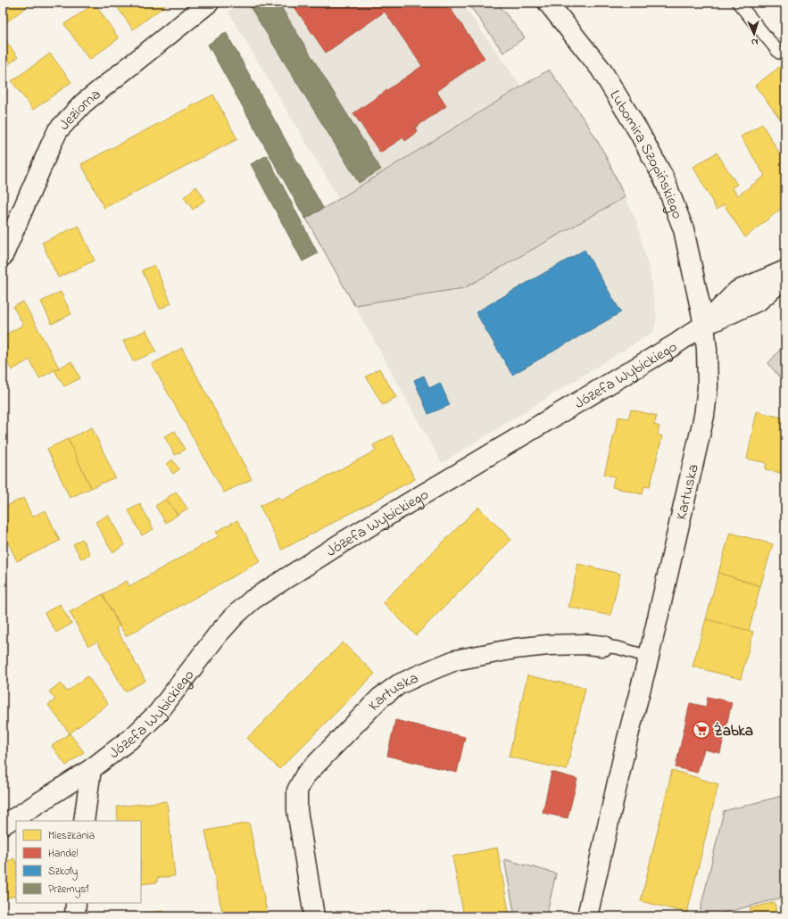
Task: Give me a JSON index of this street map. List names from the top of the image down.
{
  "streets": {
    "street": [
      "Jeziorna",
      "Lubomira Szopińskiego",
      "Józefa Wybickiego",
      "Kartuska"
    ]
  },
  "crossings": [
    ["Lubomira Szopińskiego", "Józefa Wybickiego"],
    ["Lubomira Szopińskiego", "Kartuska"],
    ["Józefa Wybickiego", "Kartuska"]
  ],
  "places": {
    "supermarket": ["Żabka"]
  },
  "legend": [
    "Mieszkania",
    "Handel",
    "Szkoły",
    "Przemysł"
  ],
  "north": "bottom"
}
